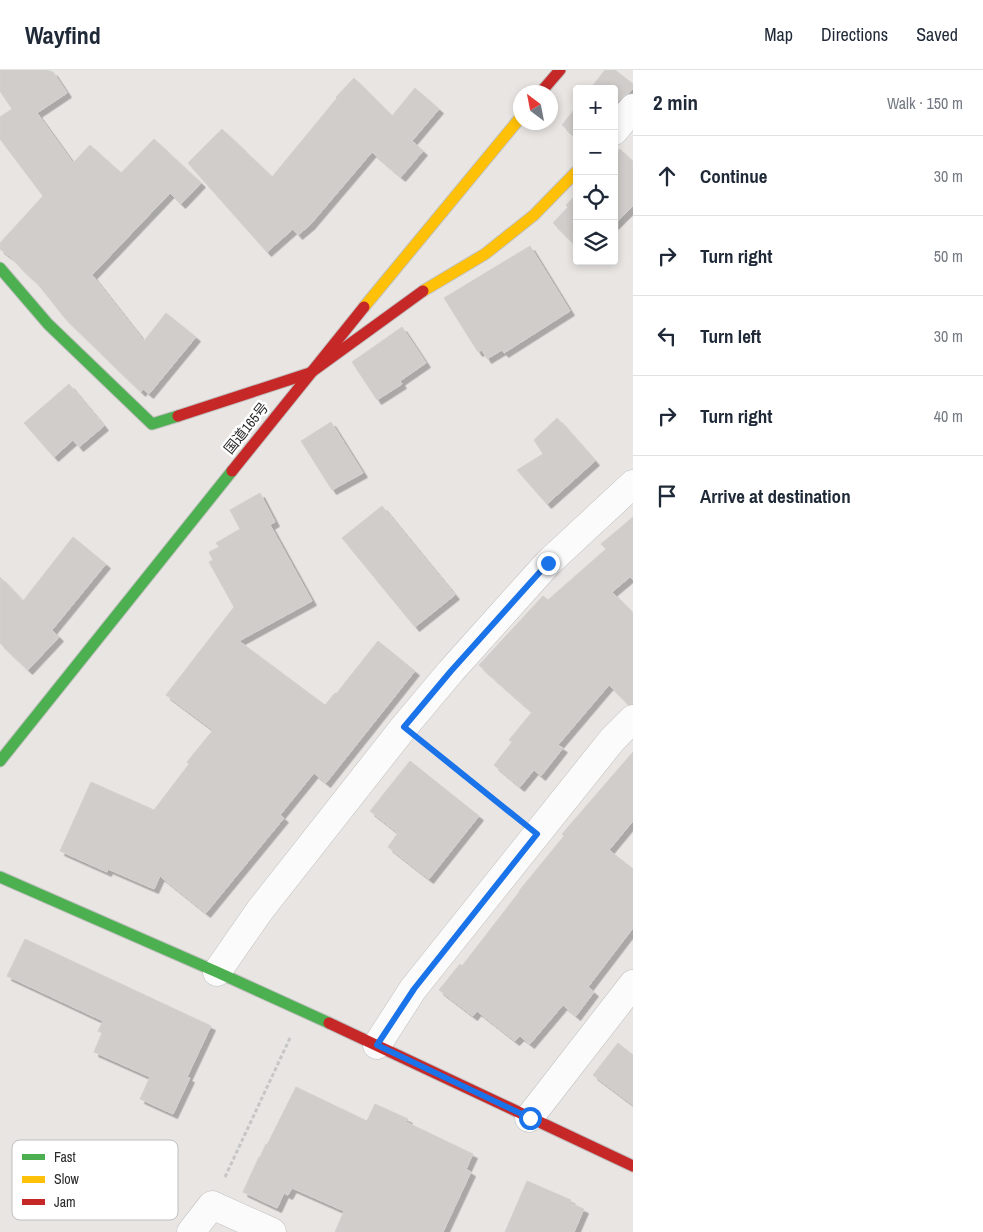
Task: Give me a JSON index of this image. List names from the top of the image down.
{
  "streets": {
    "main road": ["国道165号"]
  },
  "legend": ["Fast", "Slow", "Jam"],
  "north": "top left",
  "page": {
    "header": "Wayfind",
    "nav": ["Map", "Directions", "Saved"],
    "heading": ["2 min", "Walk · 150 m"],
    "map_buttons": ["+", "−"],
    "list": [
      ["Continue", "30 m"],
      ["Turn right", "50 m"],
      ["Turn left", "30 m"],
      ["Turn right", "40 m"],
      "Arrive at destination"
    ]
  }
}
